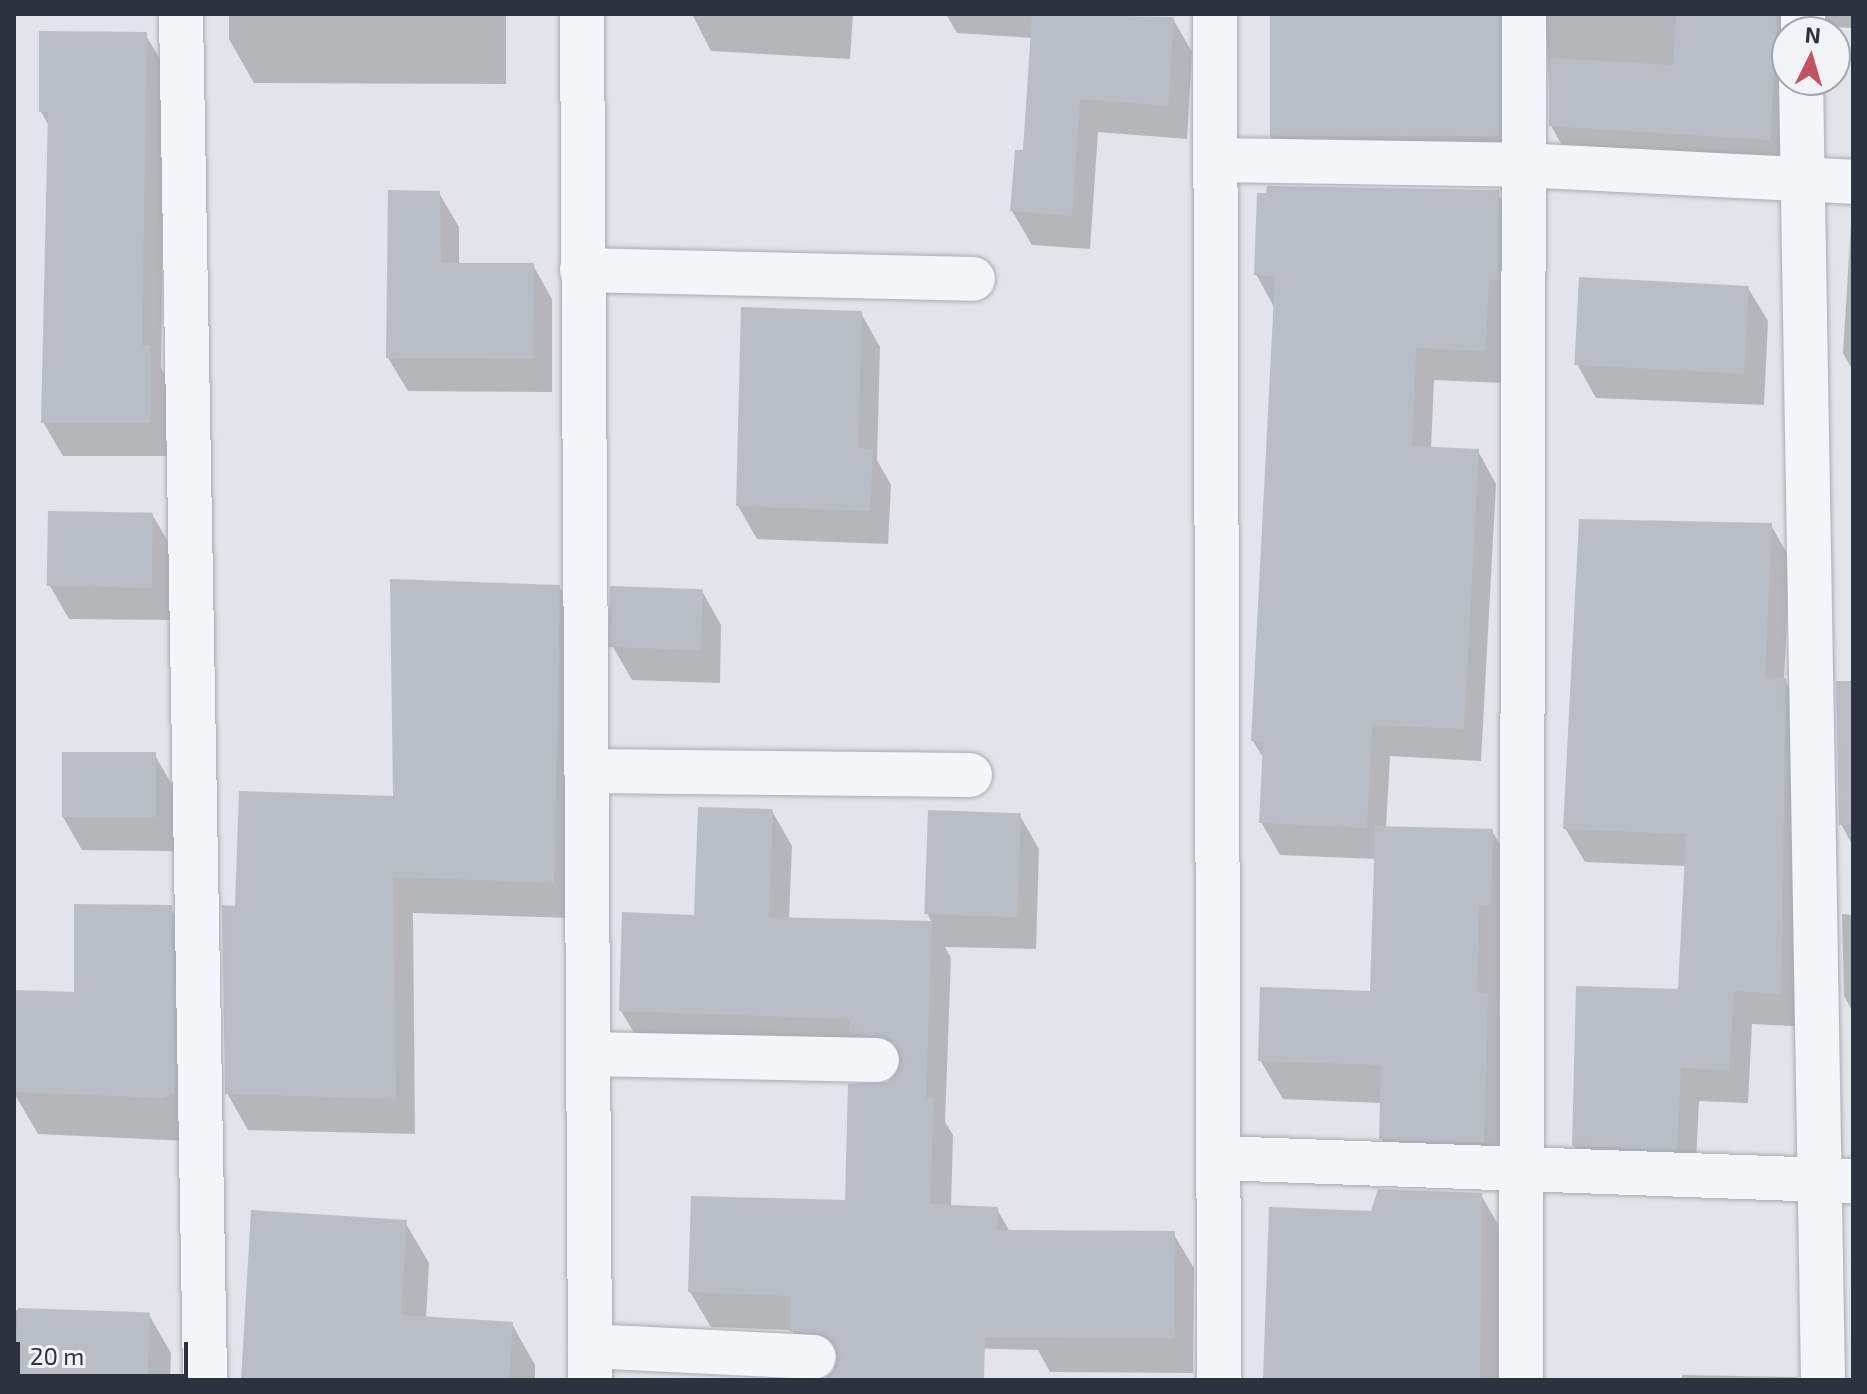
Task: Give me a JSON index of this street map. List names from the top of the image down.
{
  "scale_bar": "20 m",
  "north": "top"
}
